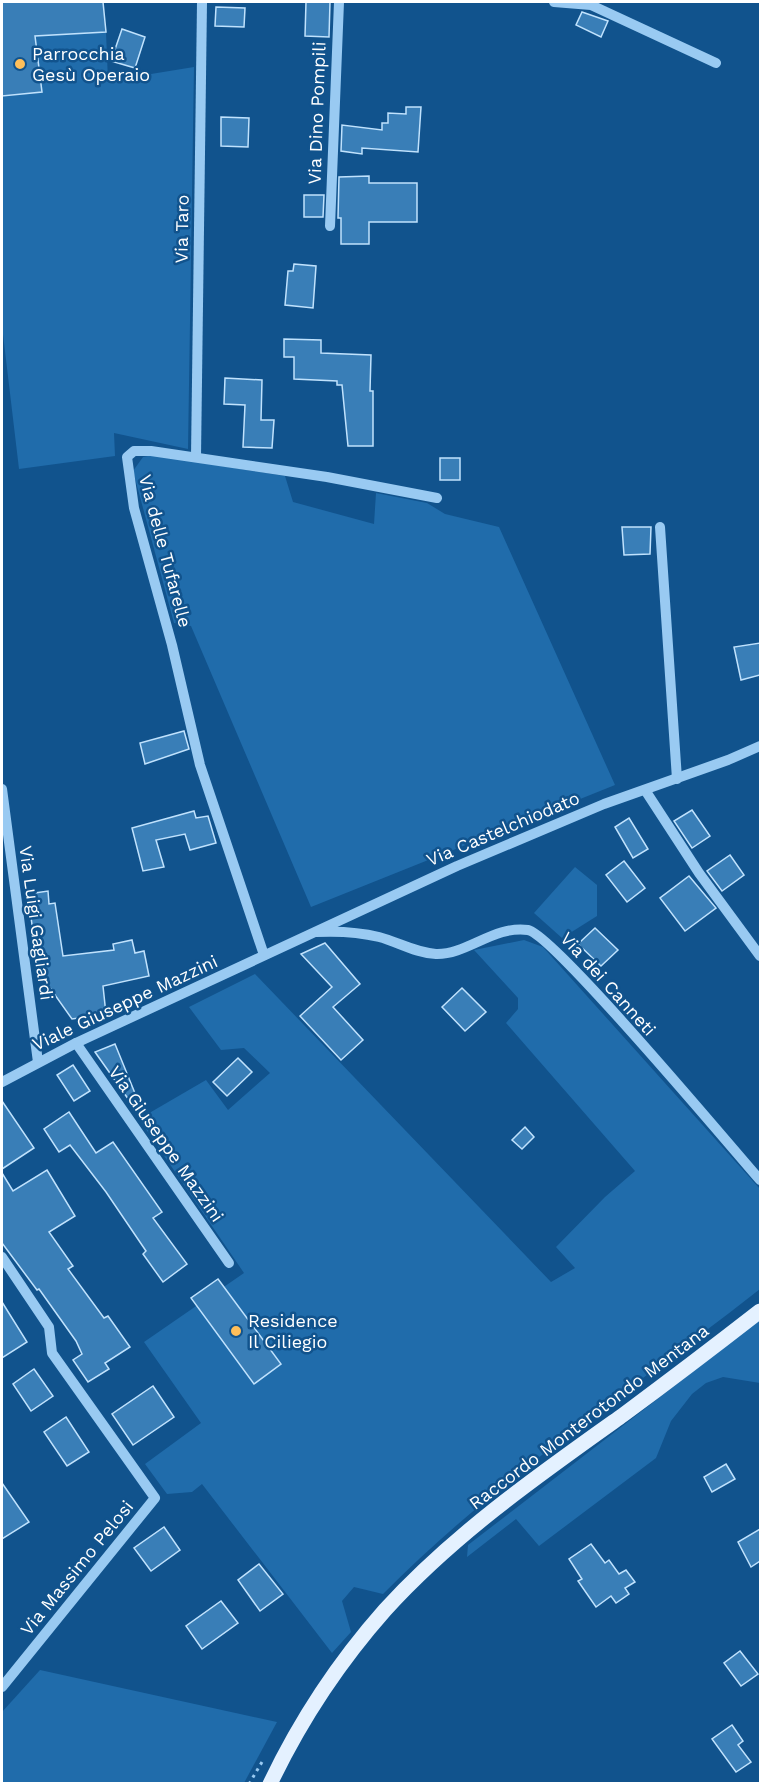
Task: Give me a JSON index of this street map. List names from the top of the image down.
{
  "streets": {
    "main road": ["Raccordo Monterotondo Mentana"],
    "street": [
      "Via Dino Pompili",
      "Via Taro",
      "Via delle Tufarelle",
      "Via Castelchiodato",
      "Via Luigi Gagliardi",
      "Via dei Canneti",
      "Viale Giuseppe Mazzini",
      "Via Giuseppe Mazzini",
      "Via Massimo Pelosi"
    ]
  },
  "crossings": [
    ["Via Taro", "Via delle Tufarelle"],
    ["Via delle Tufarelle", "Via Castelchiodato"],
    ["Via delle Tufarelle", "Viale Giuseppe Mazzini"],
    ["Via Castelchiodato", "Via dei Canneti"],
    ["Via Castelchiodato", "Viale Giuseppe Mazzini"],
    ["Via Luigi Gagliardi", "Viale Giuseppe Mazzini"],
    ["Viale Giuseppe Mazzini", "Via Giuseppe Mazzini"]
  ],
  "places": ["Parrocchia Gesù Operaio", "Residence Il Ciliegio"]
}
